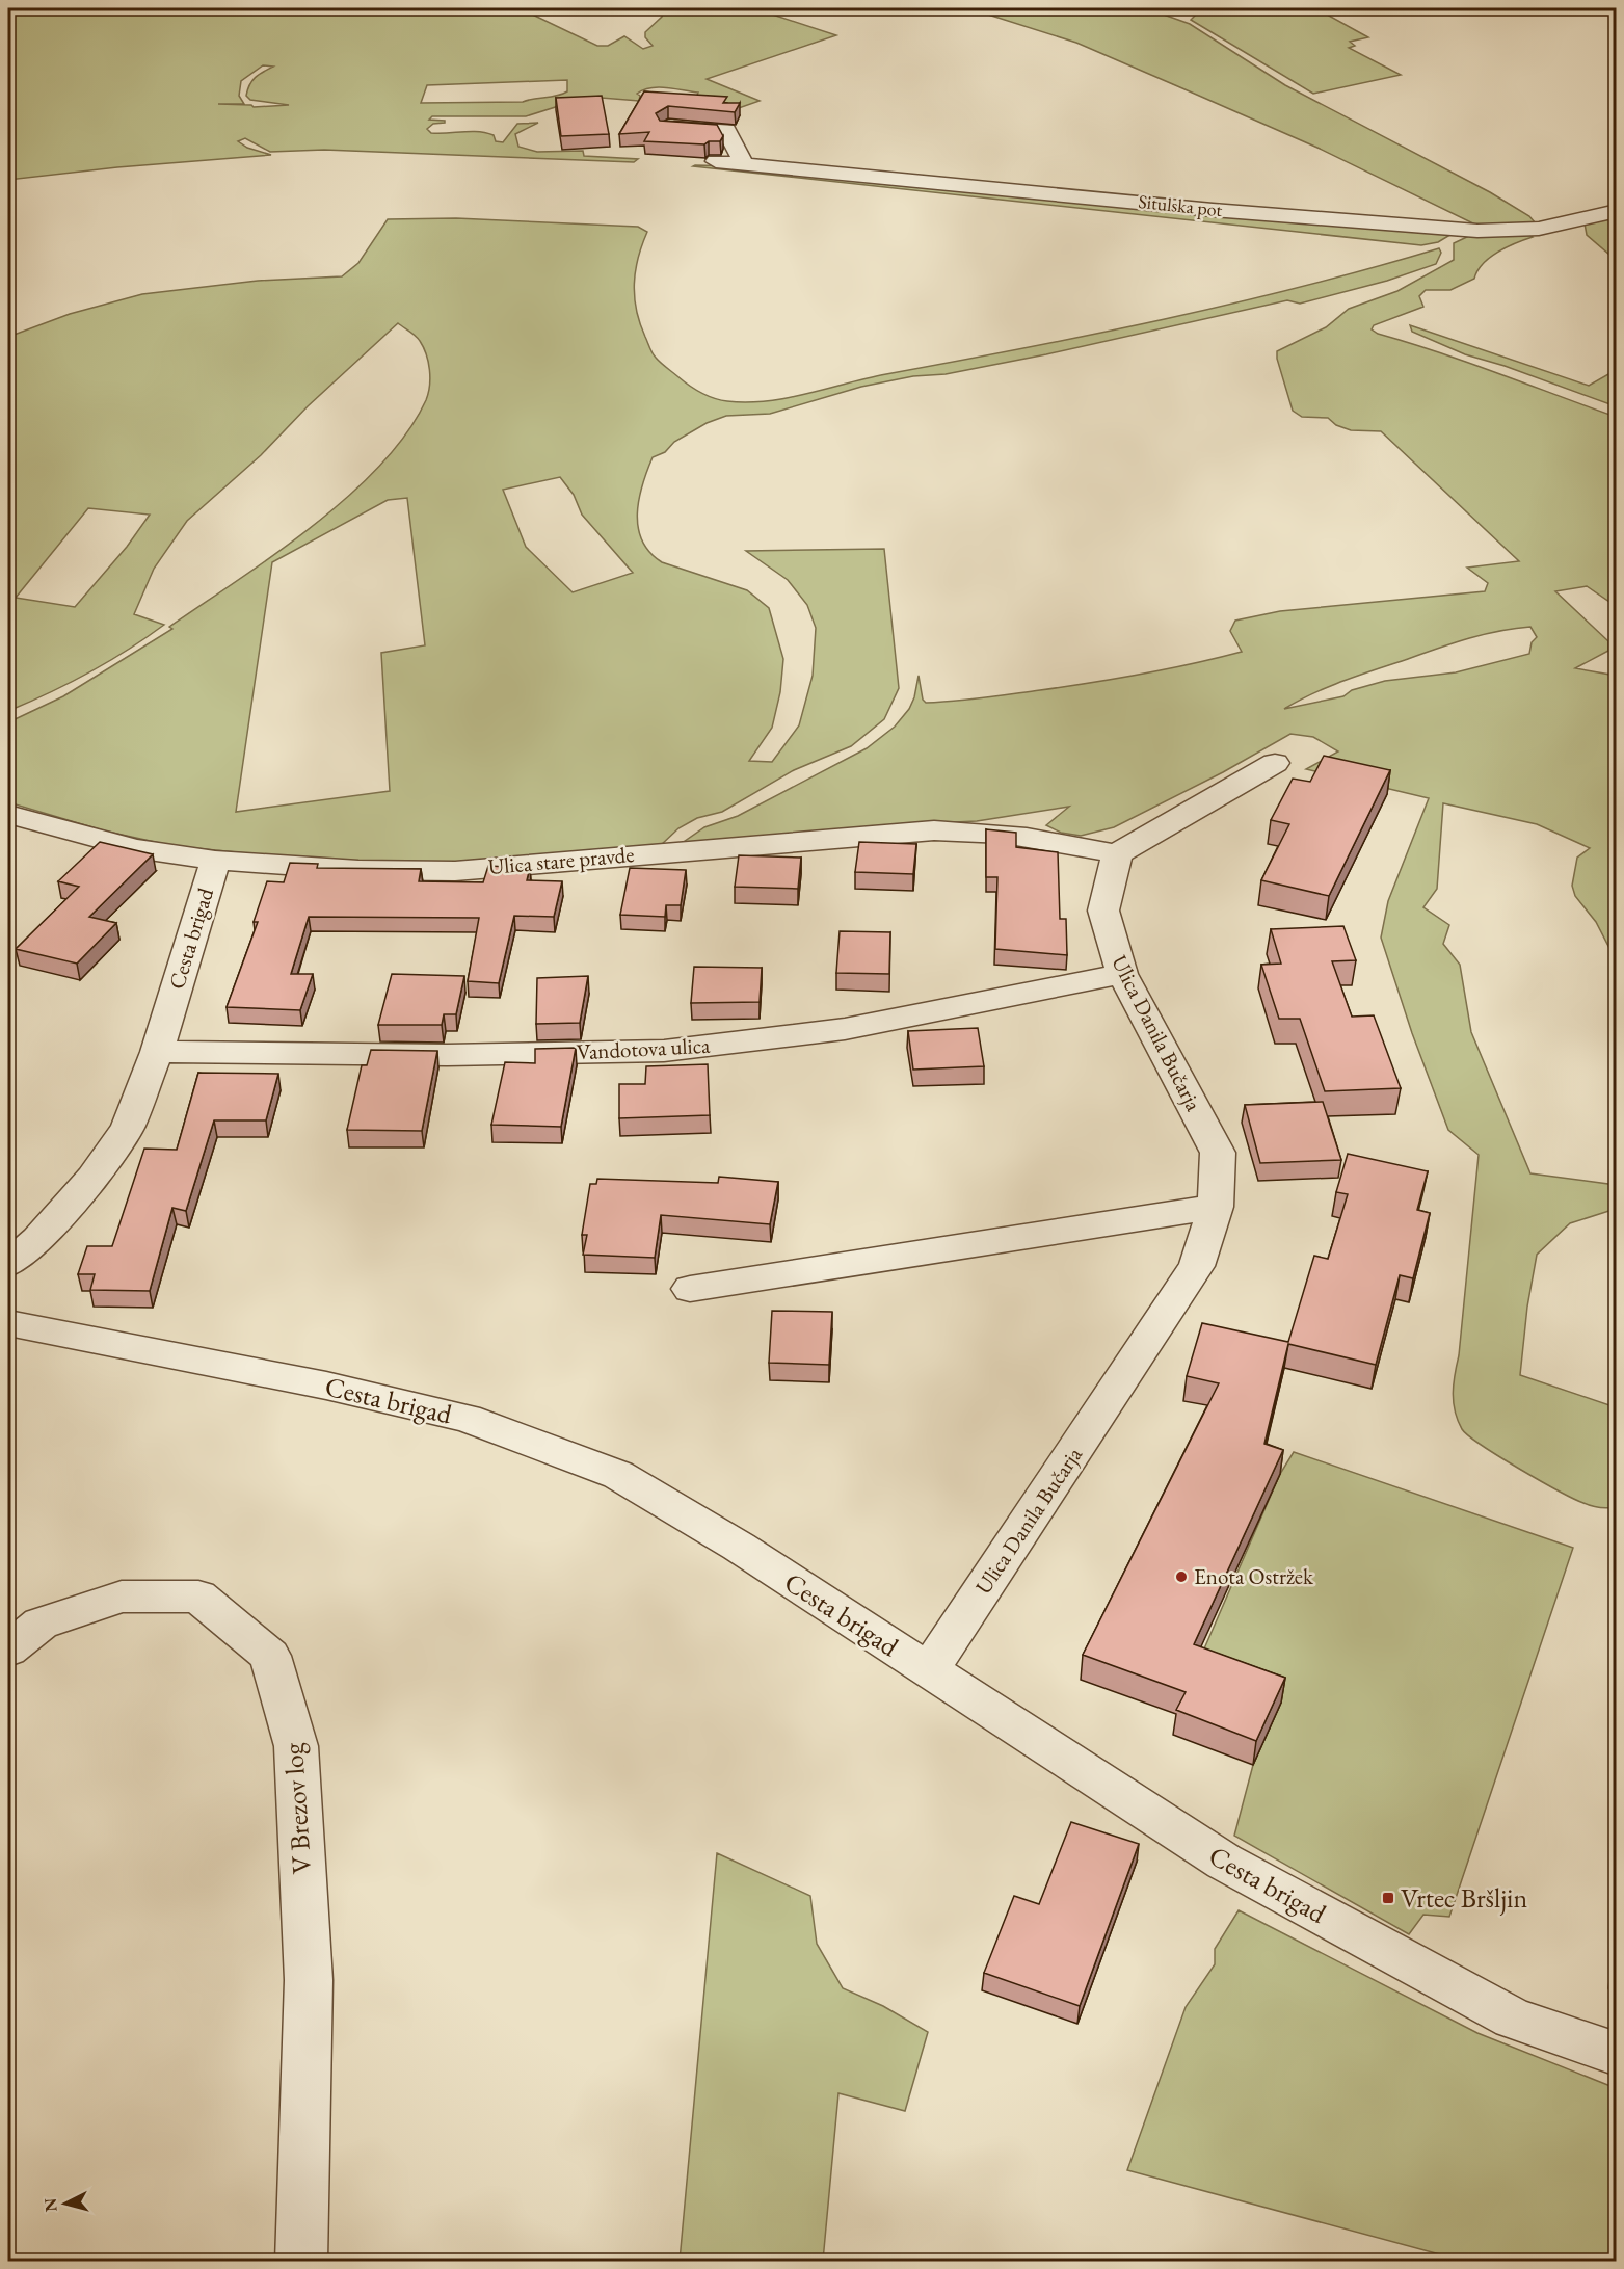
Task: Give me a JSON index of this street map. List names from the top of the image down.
{
  "streets": {
    "street": [
      "Situlska pot",
      "Ulica stare pravde",
      "Cesta brigad",
      "Ulica Danila Bučarja",
      "Vandotova ulica",
      "V Brezov log"
    ]
  },
  "crossings": [
    ["Ulica stare pravde", "Cesta brigad"],
    ["Ulica stare pravde", "Ulica Danila Bučarja"],
    ["Cesta brigad", "Ulica Danila Bučarja"],
    ["Cesta brigad", "Vandotova ulica"],
    ["Ulica Danila Bučarja", "Vandotova ulica"]
  ],
  "places": {
    "other": ["Enota Ostržek"],
    "transit": ["Vrtec Bršljin"]
  },
  "north": "left"
}
